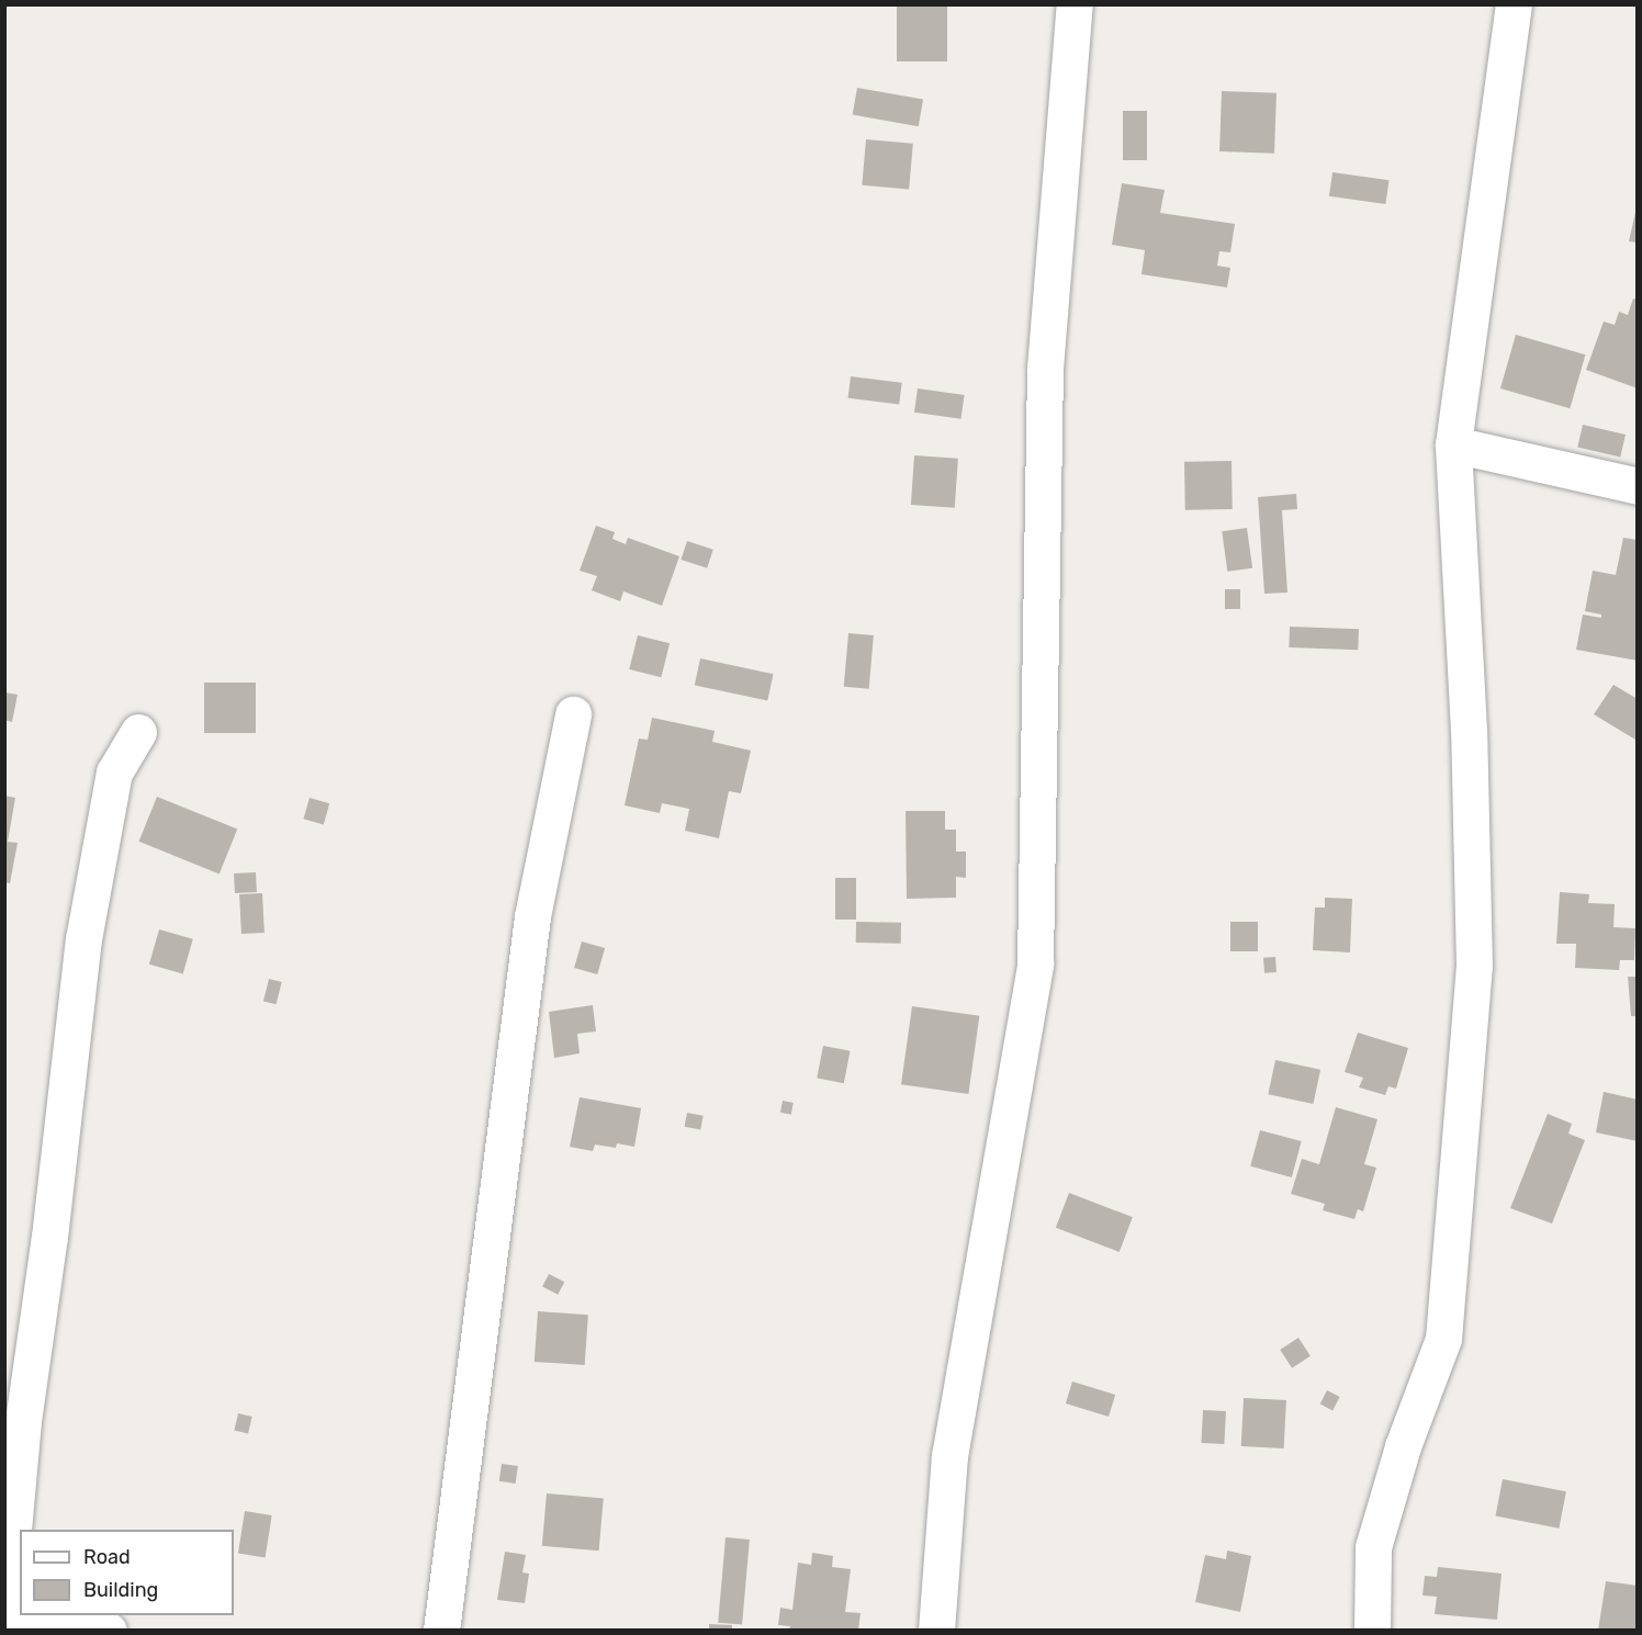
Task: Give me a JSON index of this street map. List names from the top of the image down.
{
  "legend": ["Road", "Building"]
}
